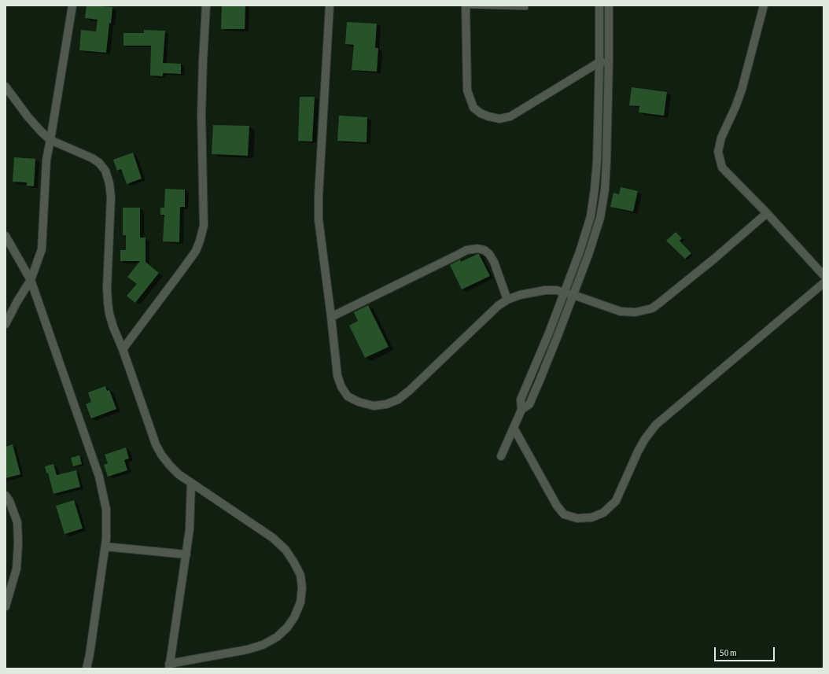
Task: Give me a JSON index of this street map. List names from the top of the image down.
{
  "scale_bar": "50 m"
}
